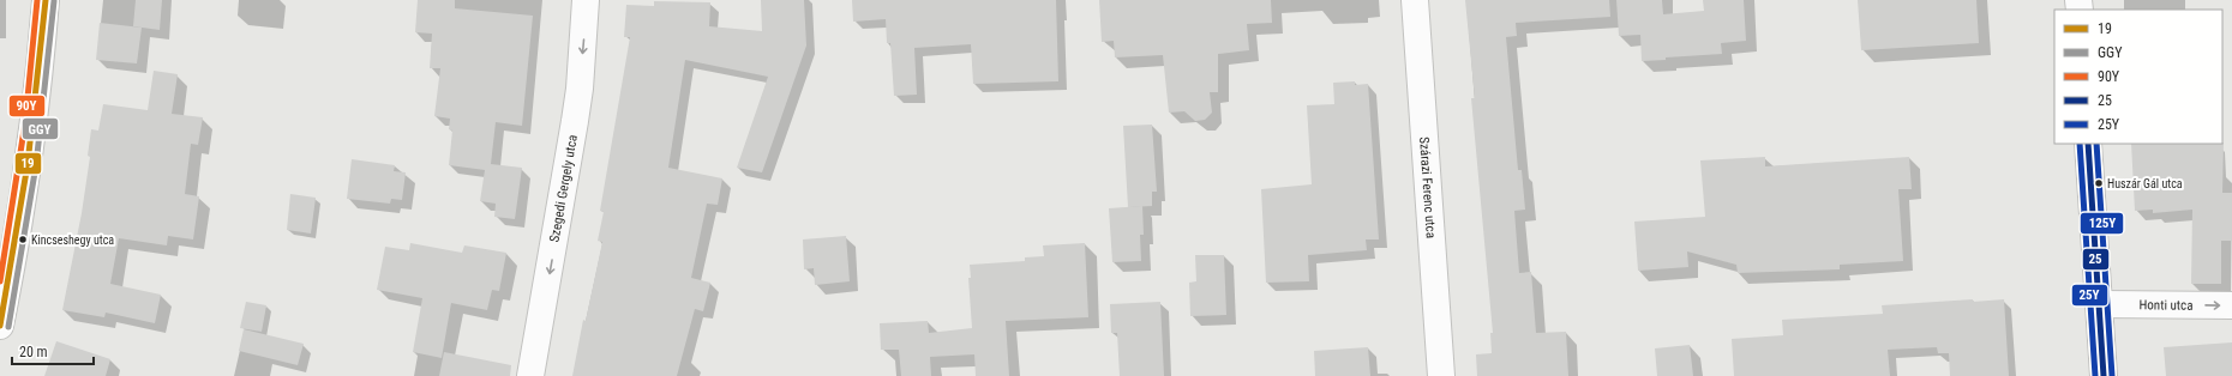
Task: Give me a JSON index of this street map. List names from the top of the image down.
{
  "streets": {
    "street": ["Szárazi Ferenc utca", "Szegedi Gergely utca", "Honti utca"]
  },
  "one_way": ["Szegedi Gergely utca", "Honti utca"],
  "places": ["Huszár Gál utca", "Kincseshegy utca"],
  "lines": [
    "transit line 19",
    "transit line 90Y",
    "transit line GGY",
    "transit line 25",
    "transit line 25Y",
    "transit line 125Y"
  ],
  "legend": [
    "19",
    "GGY",
    "90Y",
    "25",
    "25Y"
  ],
  "scale_bar": "20 m"
}
